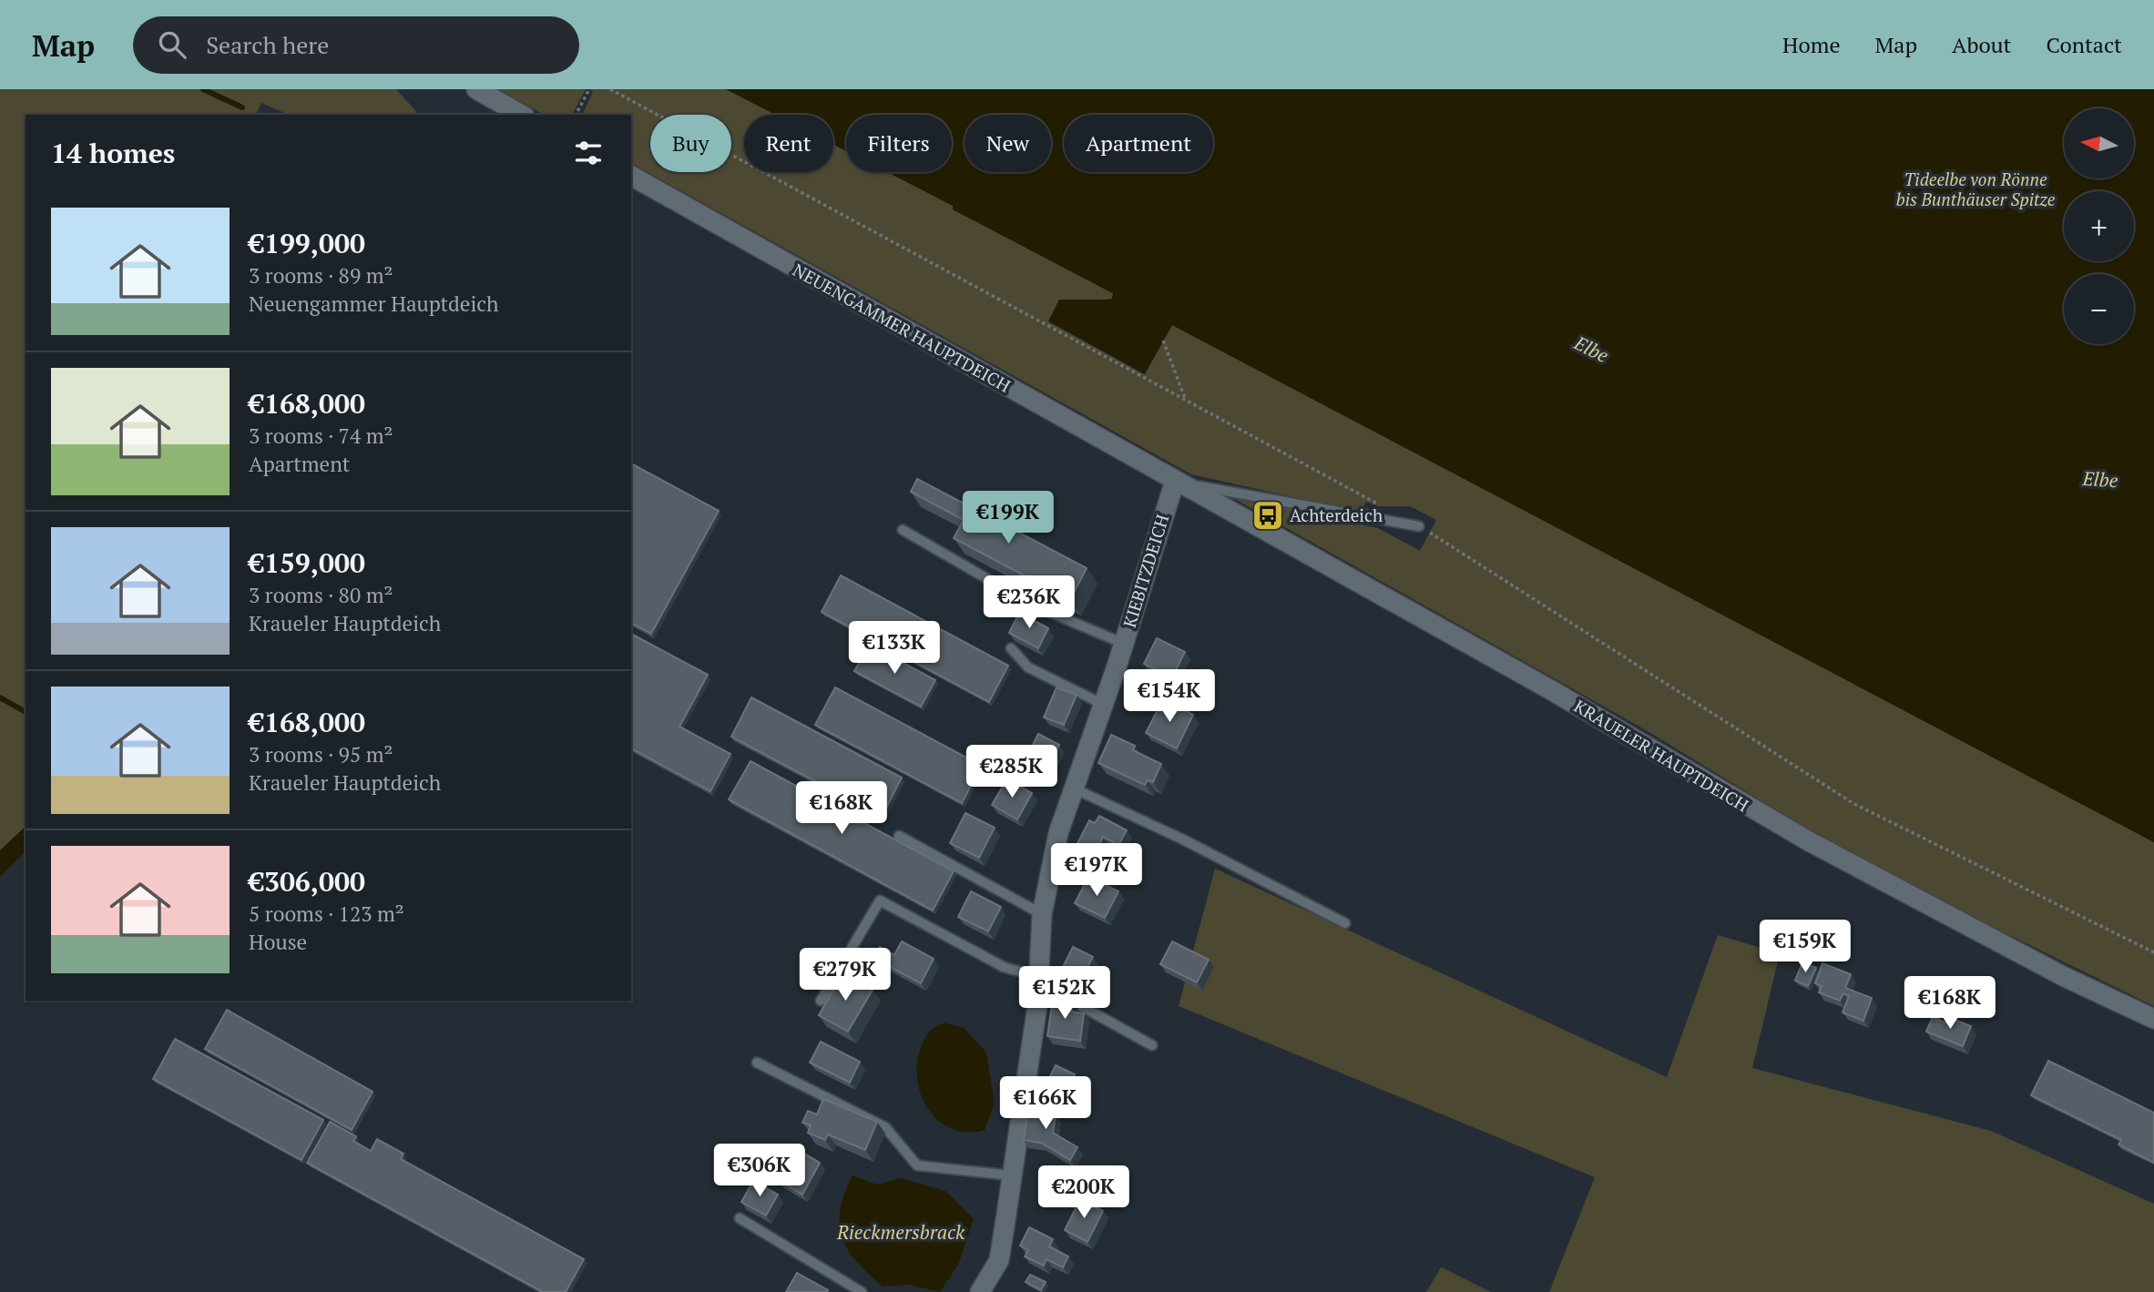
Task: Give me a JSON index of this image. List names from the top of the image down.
{
  "streets": {
    "street": ["NEUENGAMMER HAUPTDEICH", "KIEBITZDEICH", "KRAUELER HAUPTDEICH"]
  },
  "crossings": [
    ["NEUENGAMMER HAUPTDEICH", "KIEBITZDEICH"],
    ["NEUENGAMMER HAUPTDEICH", "KRAUELER HAUPTDEICH"],
    ["KIEBITZDEICH", "KRAUELER HAUPTDEICH"]
  ],
  "water": ["Elbe", "Rieckmersbrack"],
  "parks": ["Tideelbe von Rönne bis Bunthäuser Spitze"],
  "places": {
    "bus stop": ["Achterdeich"]
  },
  "north": "left",
  "page": {
    "header": "Map",
    "search": "Search here",
    "nav": [
      "Home",
      "Map",
      "About",
      "Contact"
    ],
    "map_buttons": ["+", "−"],
    "chip": [
      "Buy",
      "Rent",
      "Filters",
      "New",
      "Apartment"
    ],
    "heading": "14 homes",
    "list": [
      {
        "name": "€199,000",
        "note": "3 rooms · 89 m² · Neuengammer Hauptdeich"
      },
      {
        "name": "€168,000",
        "note": "3 rooms · 74 m² · Apartment"
      },
      {
        "name": "€159,000",
        "note": "3 rooms · 80 m² · Kraueler Hauptdeich"
      },
      {
        "name": "€168,000",
        "note": "3 rooms · 95 m² · Kraueler Hauptdeich"
      },
      {
        "name": "€306,000",
        "note": "5 rooms · 123 m² · House"
      }
    ],
    "price": [
      "€199K",
      "€236K",
      "€133K",
      "€154K",
      "€285K",
      "€168K",
      "€197K",
      "€159K",
      "€279K",
      "€152K",
      "€168K",
      "€166K",
      "€306K",
      "€200K"
    ]
  }
}
